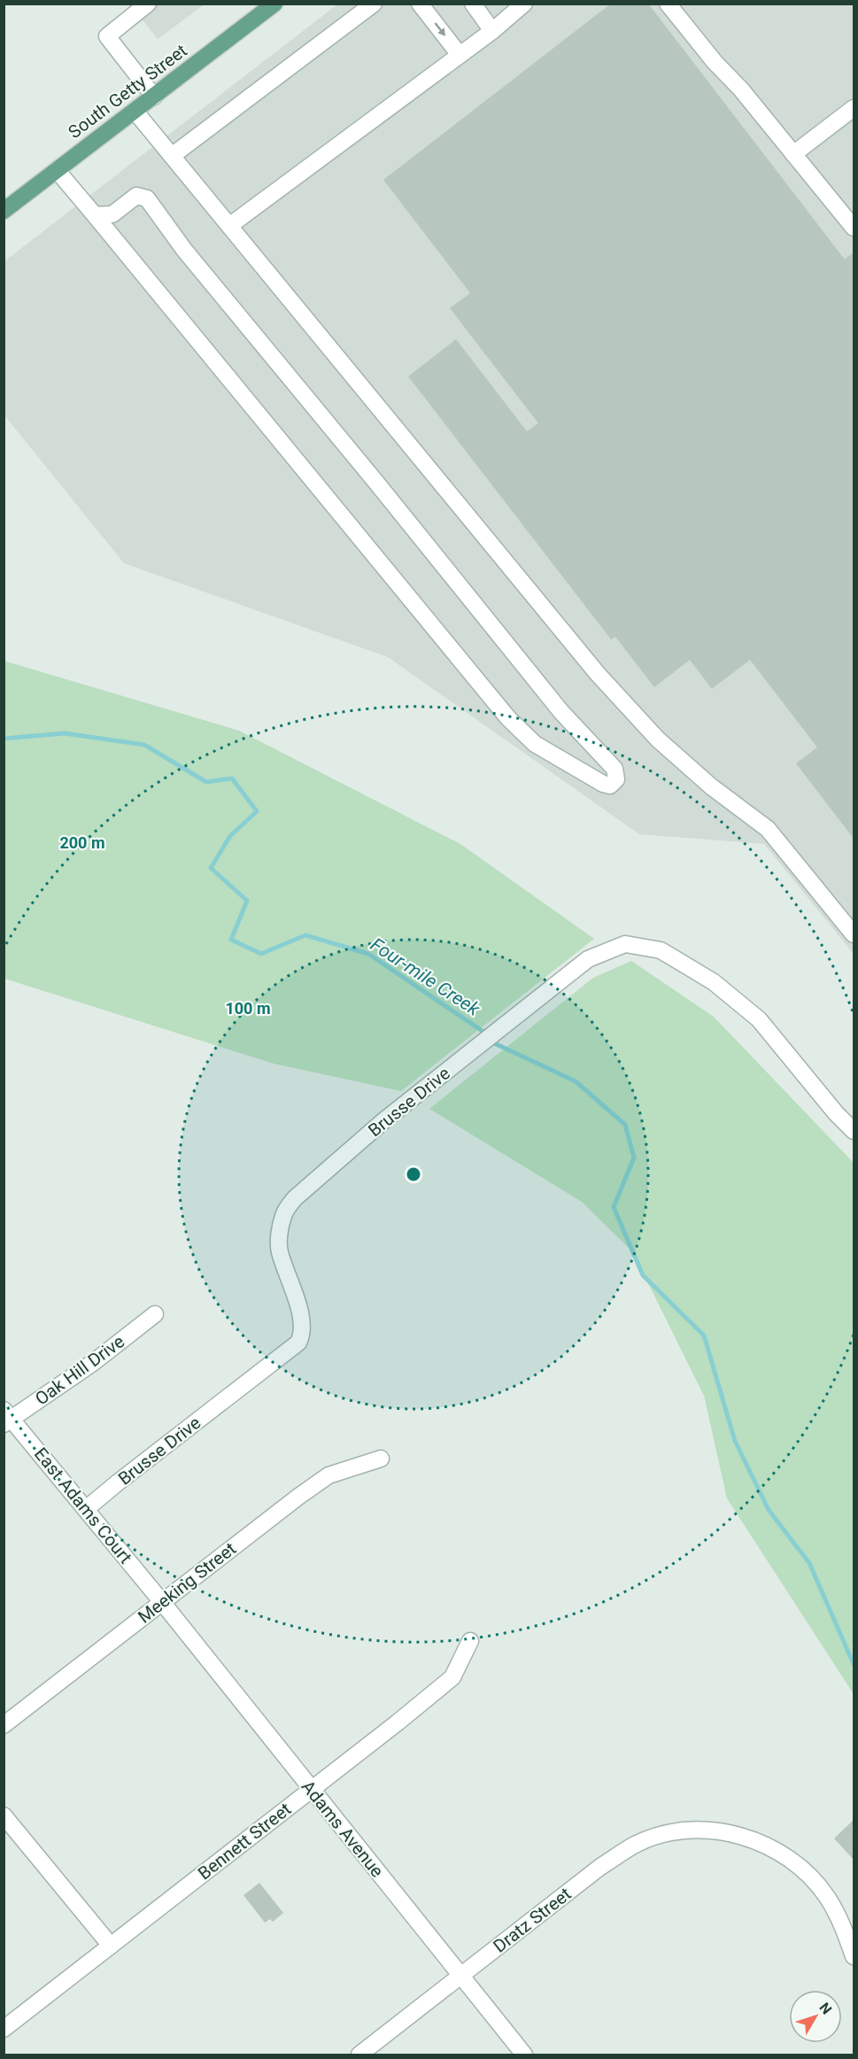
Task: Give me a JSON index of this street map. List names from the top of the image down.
{
  "streets": {
    "main road": ["South Getty Street"],
    "street": [
      "Brusse Drive",
      "Oak Hill Drive",
      "East Adams Court",
      "Meeking Street",
      "Adams Avenue",
      "Bennett Street",
      "Dratz Street"
    ]
  },
  "crossings": [
    ["Brusse Drive", "East Adams Court"],
    ["Oak Hill Drive", "East Adams Court"],
    ["East Adams Court", "Meeking Street"],
    ["East Adams Court", "Adams Avenue"],
    ["Meeking Street", "Adams Avenue"],
    ["Adams Avenue", "Bennett Street"],
    ["Adams Avenue", "Dratz Street"]
  ],
  "water": ["Four-mile Creek"],
  "north": "top right",
  "rings": ["200 m", "100 m"]
}
